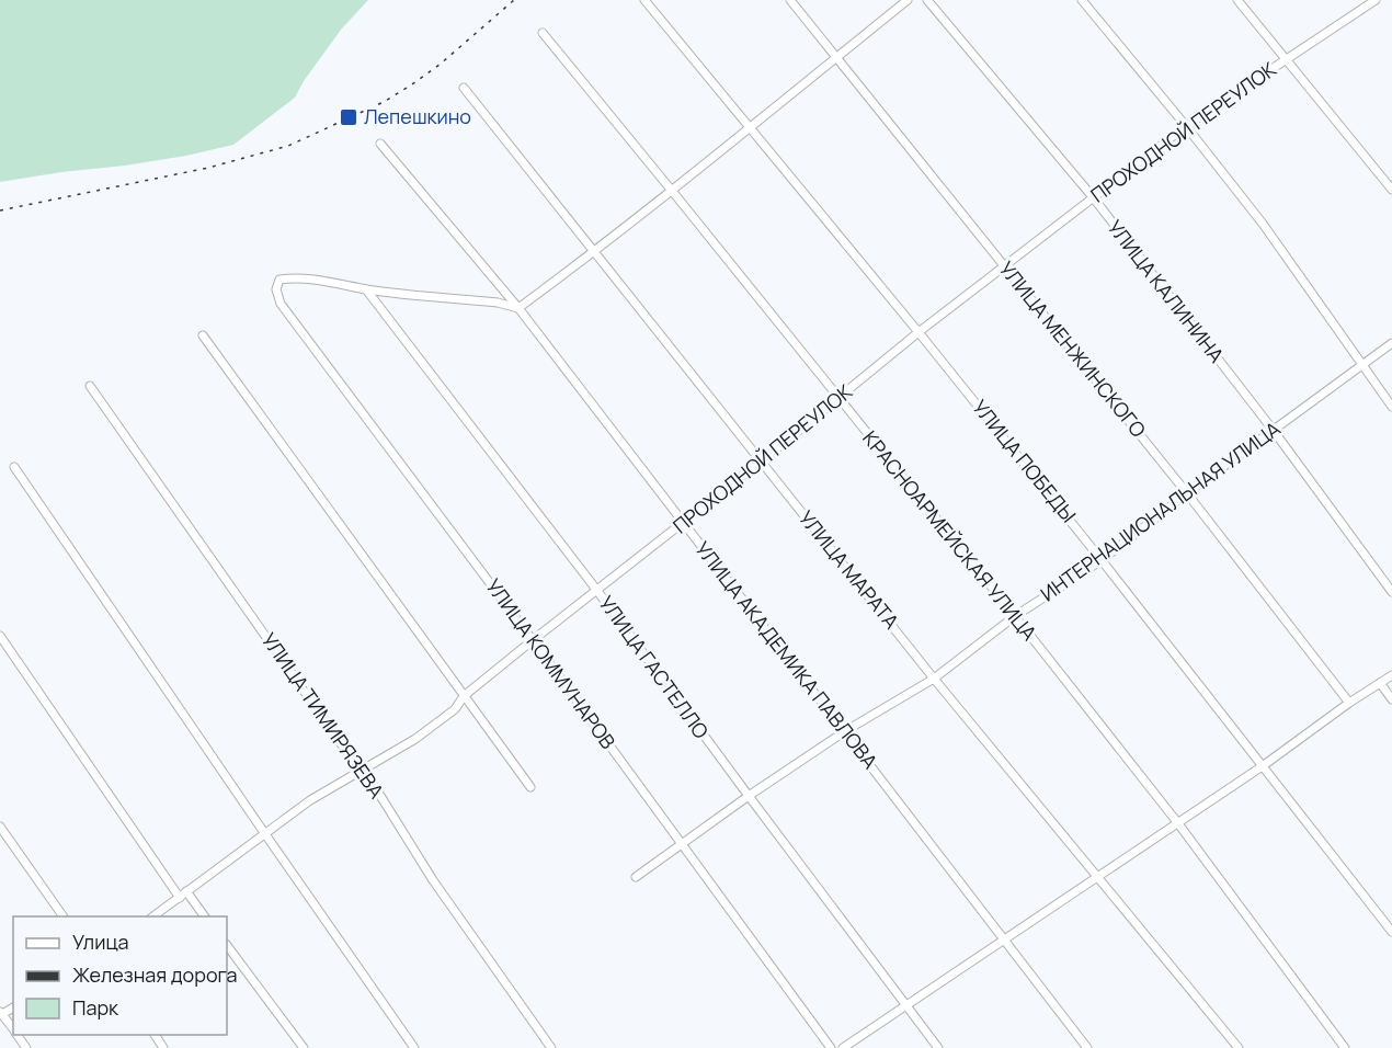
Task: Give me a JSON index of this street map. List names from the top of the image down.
{
  "streets": {
    "street": [
      "ПРОХОДНОЙ ПЕРЕУЛОК",
      "УЛИЦА КАЛИНИНА",
      "УЛИЦА МЕНЖИНСКОГО",
      "УЛИЦА ПОБЕДЫ",
      "ИНТЕРНАЦИОНАЛЬНАЯ УЛИЦА",
      "КРАСНОАРМЕЙСКАЯ УЛИЦА",
      "УЛИЦА МАРАТА",
      "УЛИЦА АКАДЕМИКА ПАВЛОВА",
      "УЛИЦА КОММУНАРОВ",
      "УЛИЦА ГАСТЕЛЛО",
      "УЛИЦА ТИМИРЯЗЕВА"
    ]
  },
  "crossings": [
    ["ПРОХОДНОЙ ПЕРЕУЛОК", "УЛИЦА КАЛИНИНА"],
    ["ПРОХОДНОЙ ПЕРЕУЛОК", "УЛИЦА МЕНЖИНСКОГО"],
    ["ПРОХОДНОЙ ПЕРЕУЛОК", "УЛИЦА ПОБЕДЫ"],
    ["ПРОХОДНОЙ ПЕРЕУЛОК", "КРАСНОАРМЕЙСКАЯ УЛИЦА"],
    ["ПРОХОДНОЙ ПЕРЕУЛОК", "УЛИЦА МАРАТА"],
    ["ПРОХОДНОЙ ПЕРЕУЛОК", "УЛИЦА АКАДЕМИКА ПАВЛОВА"],
    ["ПРОХОДНОЙ ПЕРЕУЛОК", "УЛИЦА КОММУНАРОВ"],
    ["ПРОХОДНОЙ ПЕРЕУЛОК", "УЛИЦА ГАСТЕЛЛО"],
    ["ПРОХОДНОЙ ПЕРЕУЛОК", "УЛИЦА ТИМИРЯЗЕВА"],
    ["УЛИЦА КАЛИНИНА", "ИНТЕРНАЦИОНАЛЬНАЯ УЛИЦА"],
    ["УЛИЦА МЕНЖИНСКОГО", "ИНТЕРНАЦИОНАЛЬНАЯ УЛИЦА"],
    ["УЛИЦА ПОБЕДЫ", "ИНТЕРНАЦИОНАЛЬНАЯ УЛИЦА"],
    ["ИНТЕРНАЦИОНАЛЬНАЯ УЛИЦА", "КРАСНОАРМЕЙСКАЯ УЛИЦА"],
    ["ИНТЕРНАЦИОНАЛЬНАЯ УЛИЦА", "УЛИЦА МАРАТА"],
    ["ИНТЕРНАЦИОНАЛЬНАЯ УЛИЦА", "УЛИЦА АКАДЕМИКА ПАВЛОВА"],
    ["ИНТЕРНАЦИОНАЛЬНАЯ УЛИЦА", "УЛИЦА КОММУНАРОВ"],
    ["ИНТЕРНАЦИОНАЛЬНАЯ УЛИЦА", "УЛИЦА ГАСТЕЛЛО"],
    ["УЛИЦА КОММУНАРОВ", "УЛИЦА ГАСТЕЛЛО"]
  ],
  "places": {
    "transit": ["Лепешкино"]
  },
  "legend": ["Улица", "Железная дорога", "Парк"]
}
